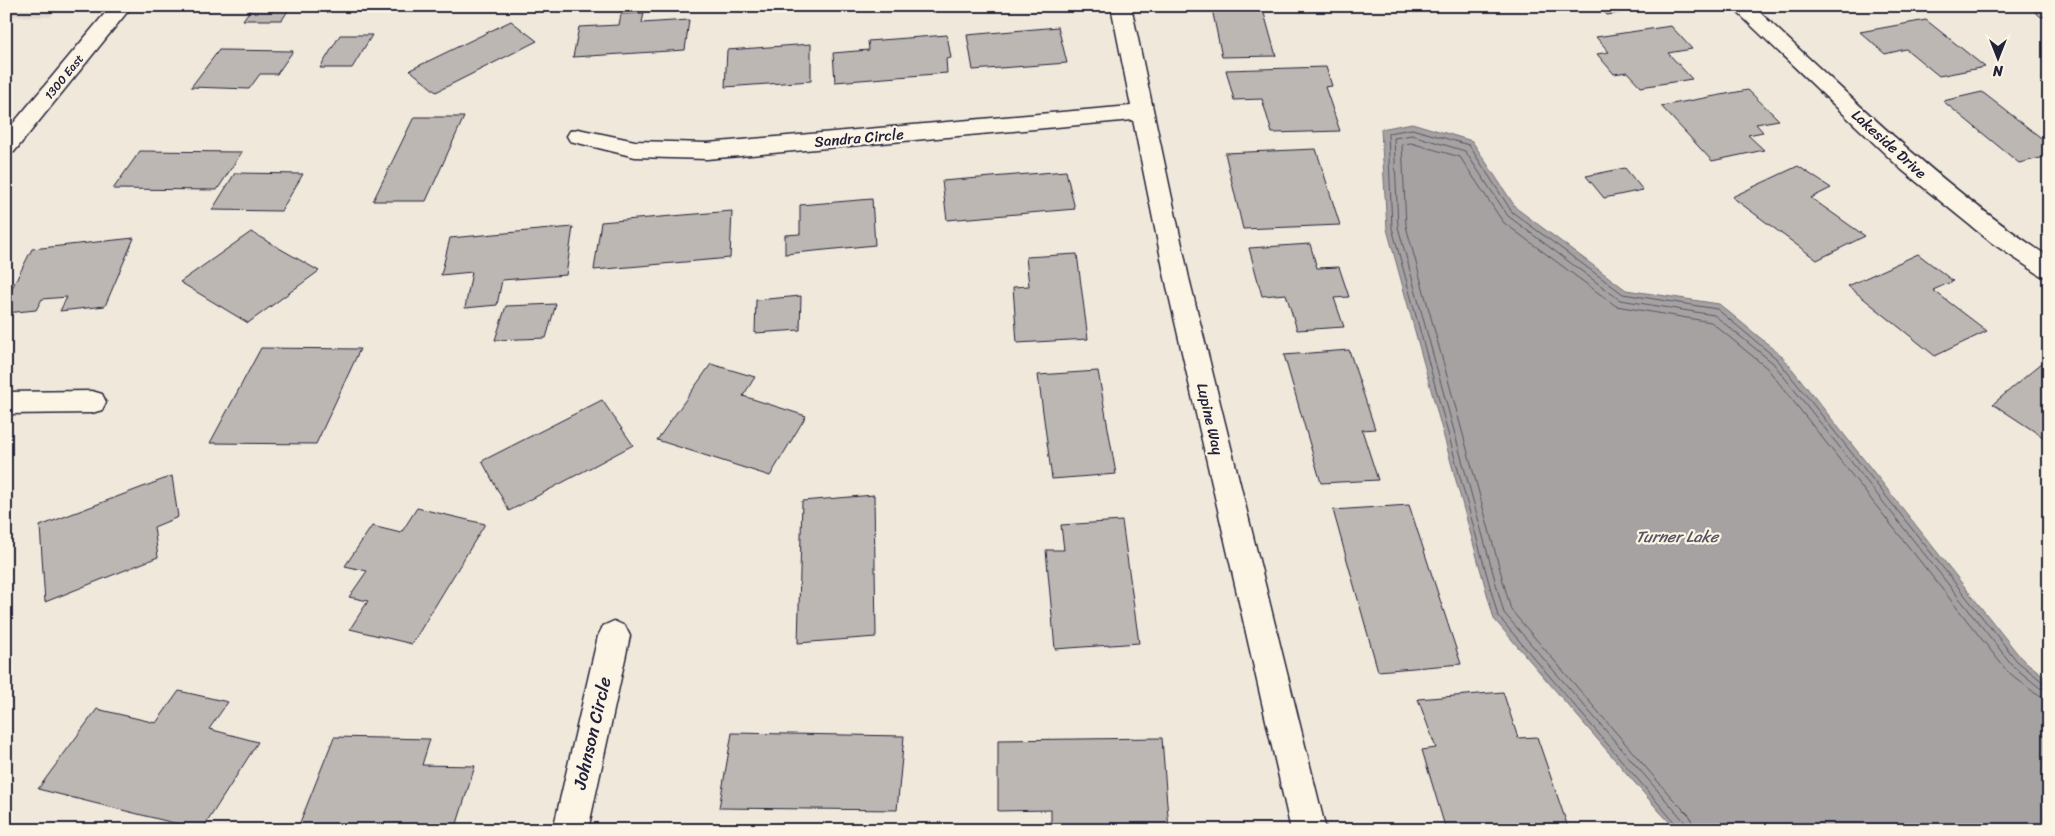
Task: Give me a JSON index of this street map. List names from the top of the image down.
{
  "streets": {
    "street": [
      "1300 East",
      "Sandra Circle",
      "Lakeside Drive",
      "Lupine Way",
      "Johnson Circle"
    ]
  },
  "crossings": [
    ["Sandra Circle", "Lupine Way"]
  ],
  "water": ["Turner Lake"],
  "north": "bottom"
}
